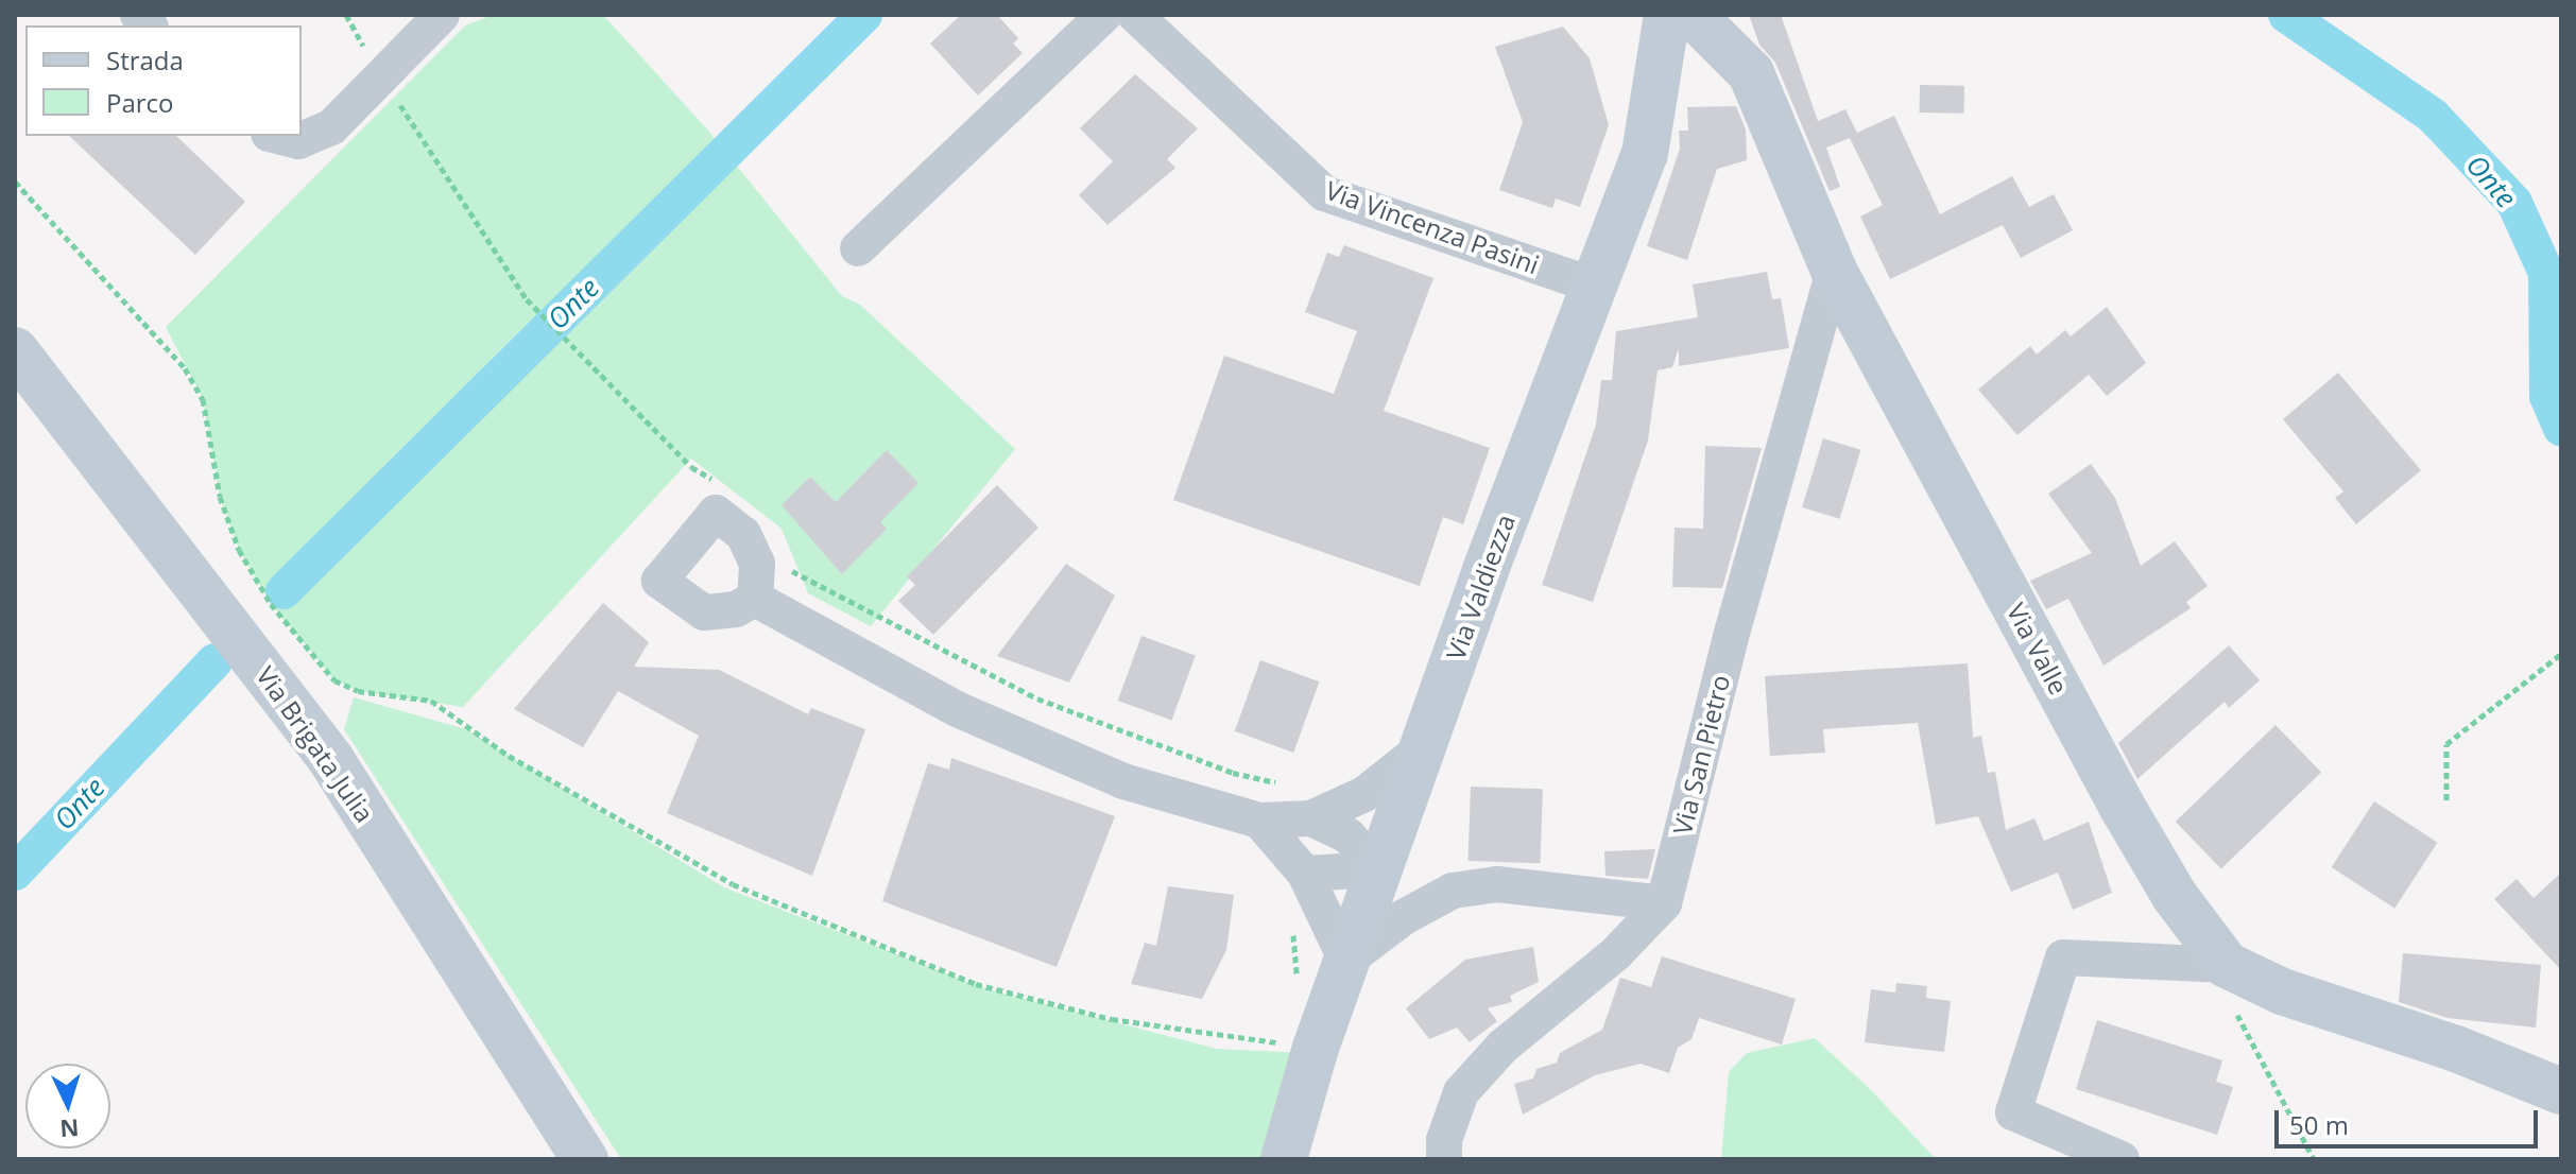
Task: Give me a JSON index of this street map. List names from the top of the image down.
{
  "streets": {
    "street": [
      "Via Vincenza Pasini",
      "Via Valdiezza",
      "Via Valle",
      "Via Brigata Julia",
      "Via San Pietro"
    ]
  },
  "crossings": [
    ["Via Vincenza Pasini", "Via Valdiezza"],
    ["Via Valle", "Via San Pietro"]
  ],
  "water": ["Onte"],
  "legend": ["Strada", "Parco"],
  "scale_bar": "50 m",
  "north": "bottom"
}
